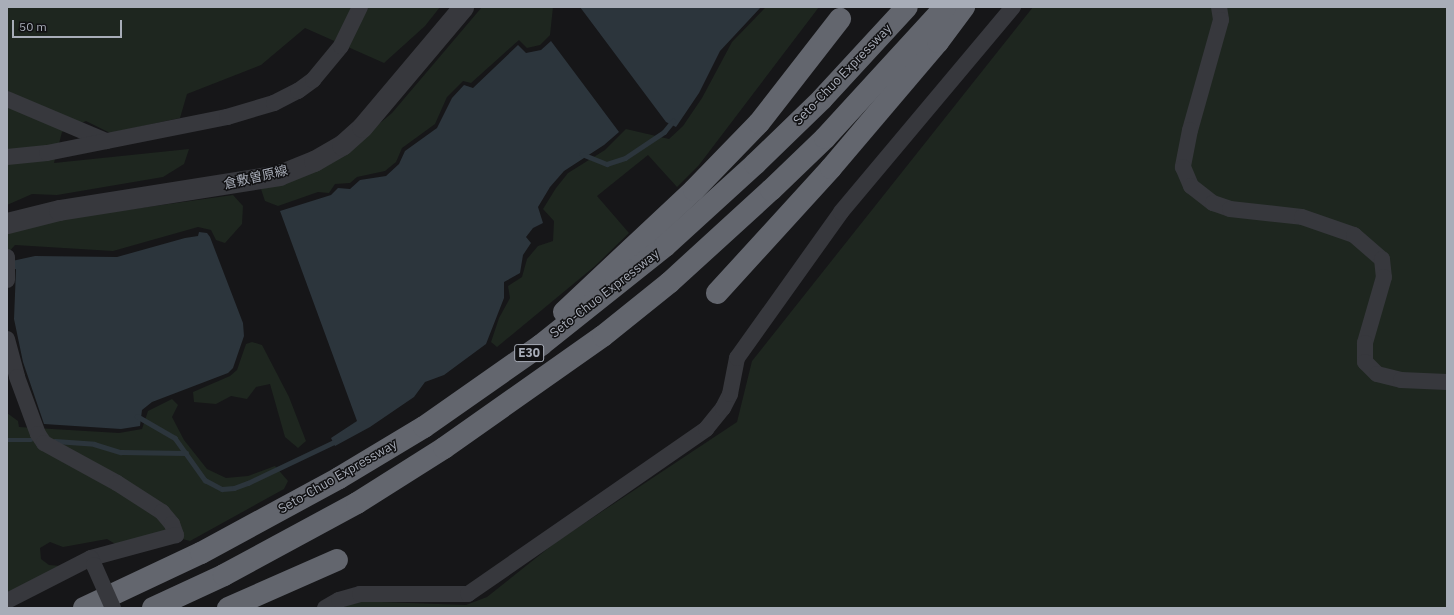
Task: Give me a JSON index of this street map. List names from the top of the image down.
{
  "streets": {
    "highway": ["Seto-Chuo Expressway", "E30"],
    "street": ["倉敷曽原線"]
  },
  "scale_bar": "50 m"
}
